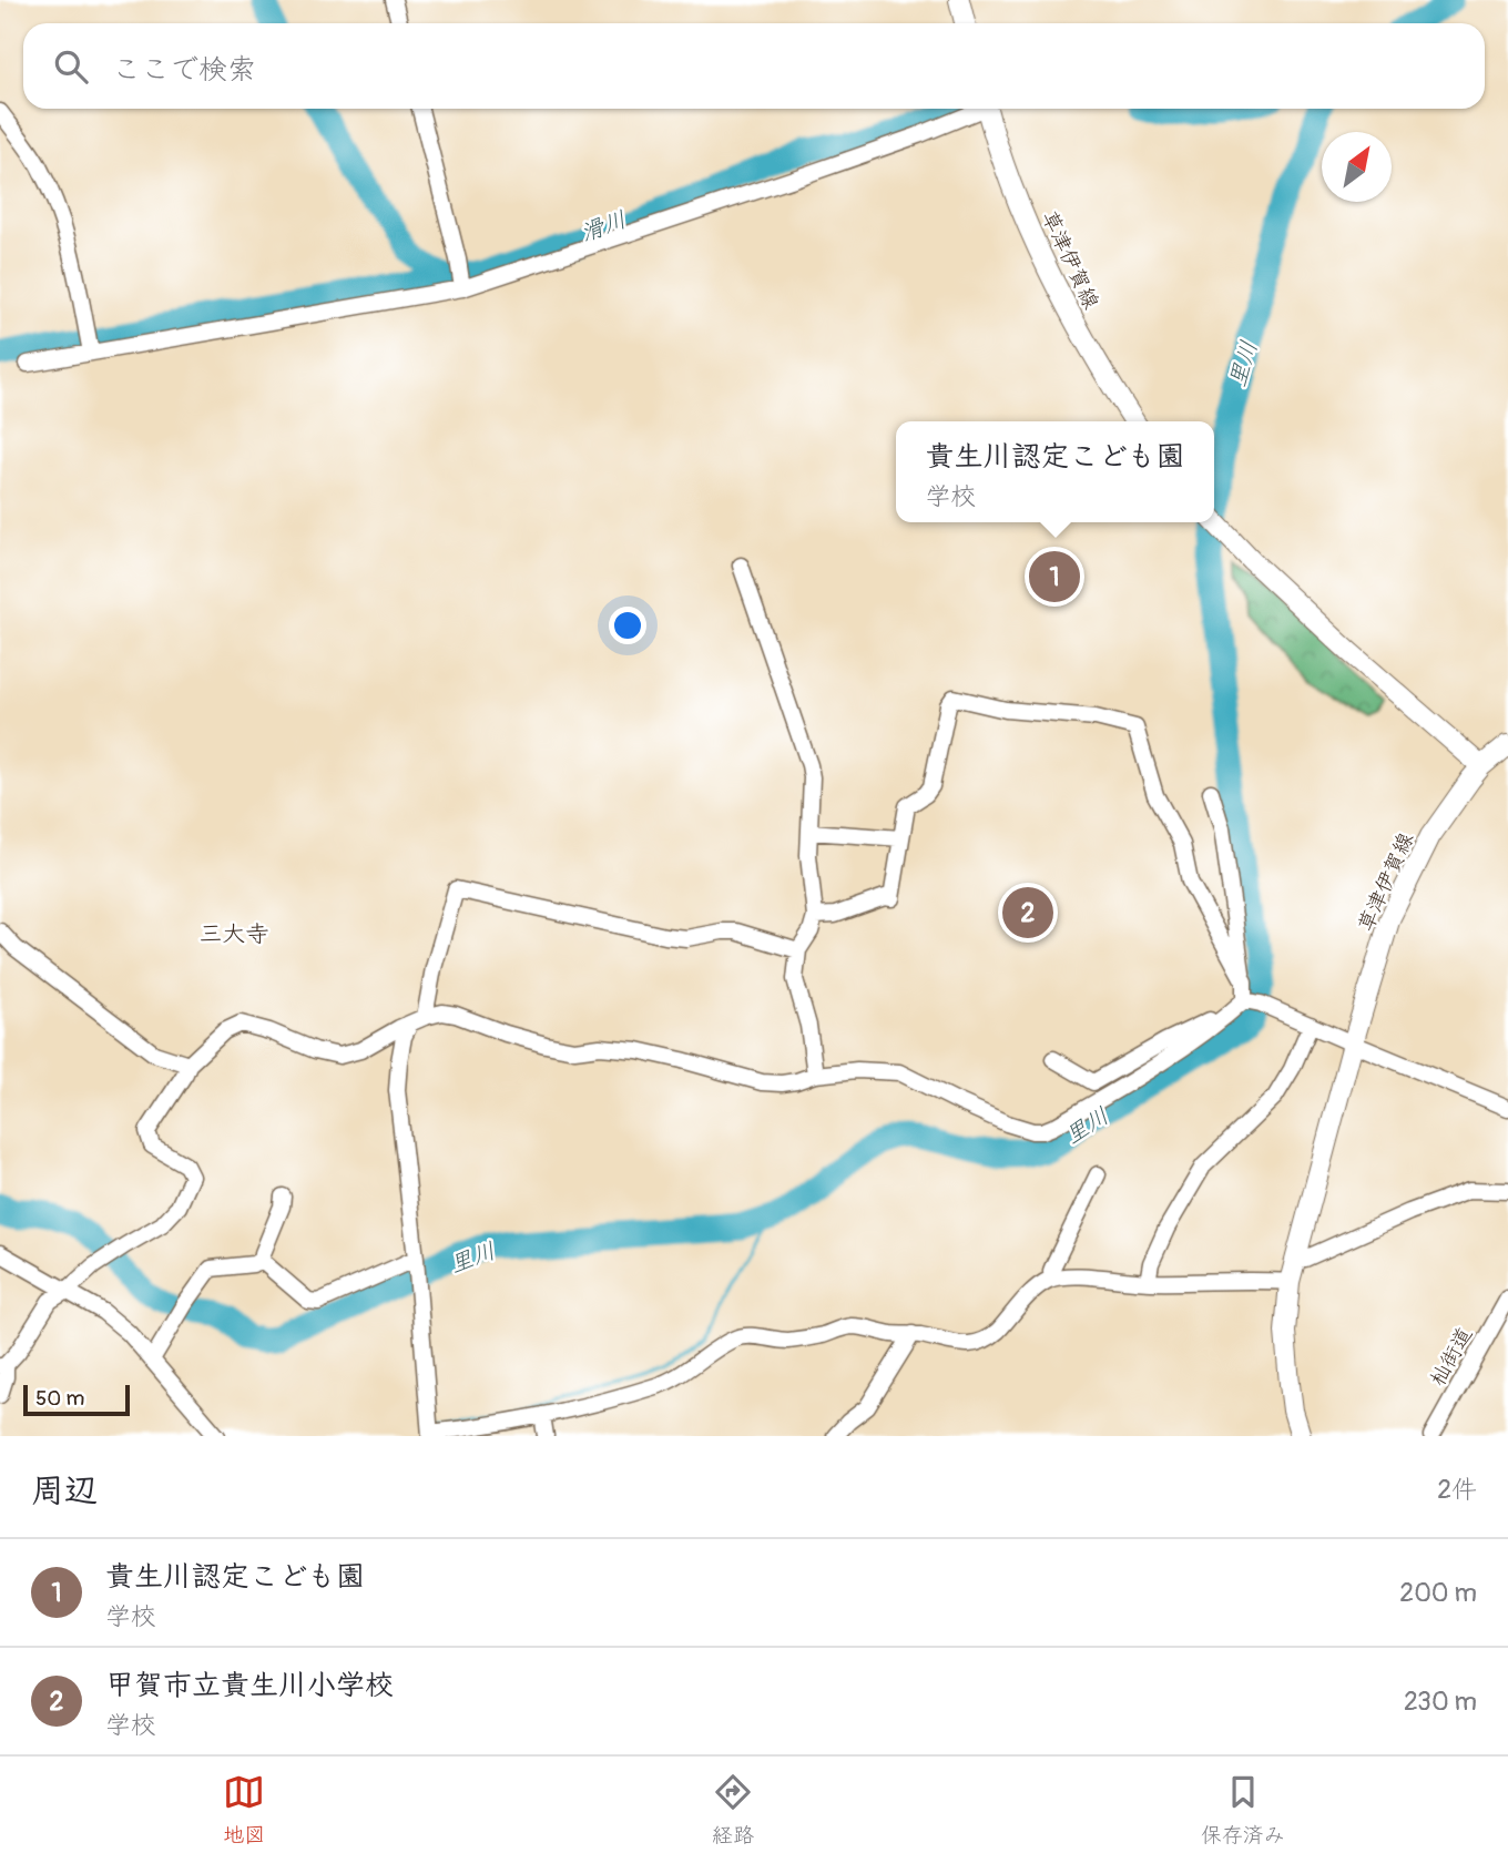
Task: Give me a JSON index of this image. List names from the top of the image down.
{
  "streets": {
    "main road": ["草津伊賀線"],
    "street": ["杣街道"]
  },
  "districts": ["三大寺"],
  "water": ["滑川", "里川"],
  "scale_bar": "50 m",
  "north": "top right",
  "page": {
    "search": "ここで検索",
    "popup": ["貴生川認定こども園", "学校"],
    "pins": ["1", "2"],
    "scale": "50 m",
    "heading": ["周辺", "2件"],
    "list": [
      {
        "mark": "1",
        "name": "貴生川認定こども園",
        "note": "学校",
        "value": "200 m"
      },
      {
        "mark": "2",
        "name": "甲賀市立貴生川小学校",
        "note": "学校",
        "value": "230 m"
      }
    ],
    "nav": ["地図", "経路", "保存済み"]
  }
}
